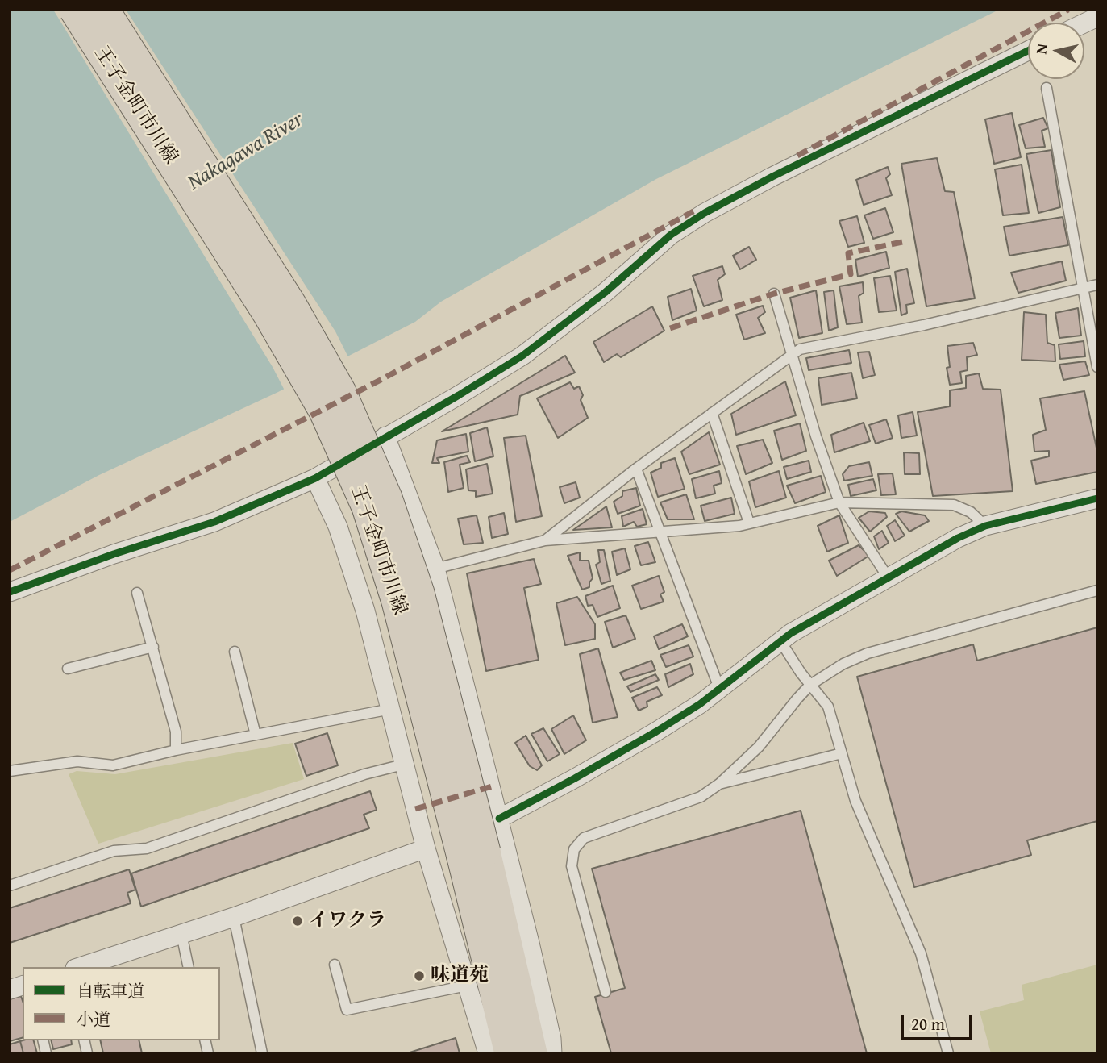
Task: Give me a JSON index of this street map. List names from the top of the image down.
{
  "streets": {
    "main road": ["王子金町市川線"]
  },
  "water": ["Nakagawa River"],
  "places": ["イワクラ", "味道苑"],
  "legend": ["自転車道", "小道"],
  "scale_bar": "20 m",
  "north": "left"
}
